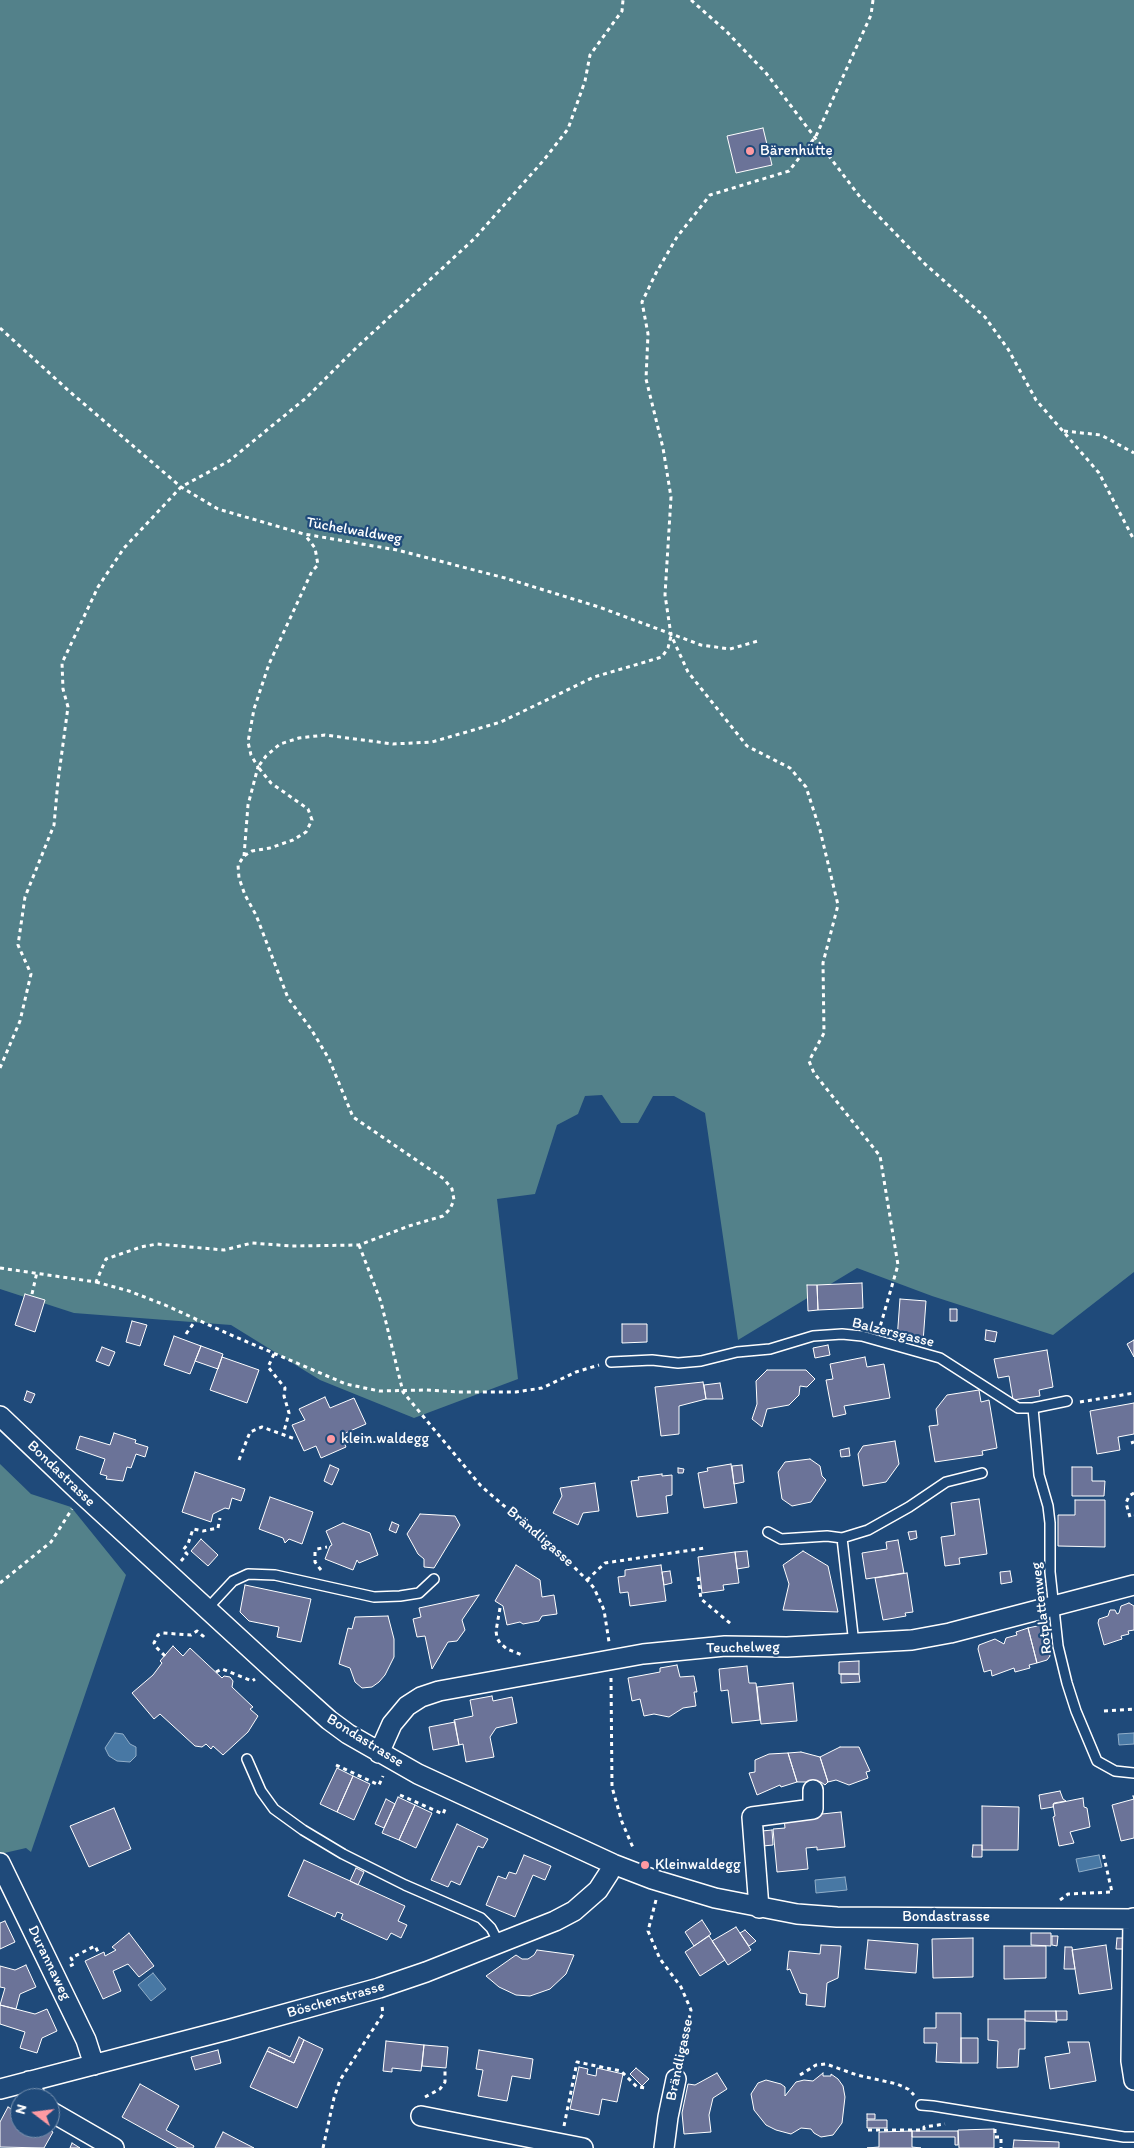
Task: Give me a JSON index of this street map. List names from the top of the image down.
{
  "streets": {
    "street": [
      "Bondastrasse",
      "Brändligasse",
      "Teuchelweg",
      "Durannaweg",
      "Böschenstrasse"
    ],
    "lane": ["Balzersgasse", "Rotplattenweg"],
    "path": ["Tüchelwaldweg"]
  },
  "crossings": [
    ["Balzersgasse", "Rotplattenweg"],
    ["Bondastrasse", "Teuchelweg"],
    ["Bondastrasse", "Böschenstrasse"],
    ["Brändligasse", "Teuchelweg"],
    ["Rotplattenweg", "Teuchelweg"],
    ["Durannaweg", "Böschenstrasse"]
  ],
  "places": ["Bärenhütte", "klein.waldegg", "Kleinwaldegg"],
  "north": "left"
}
